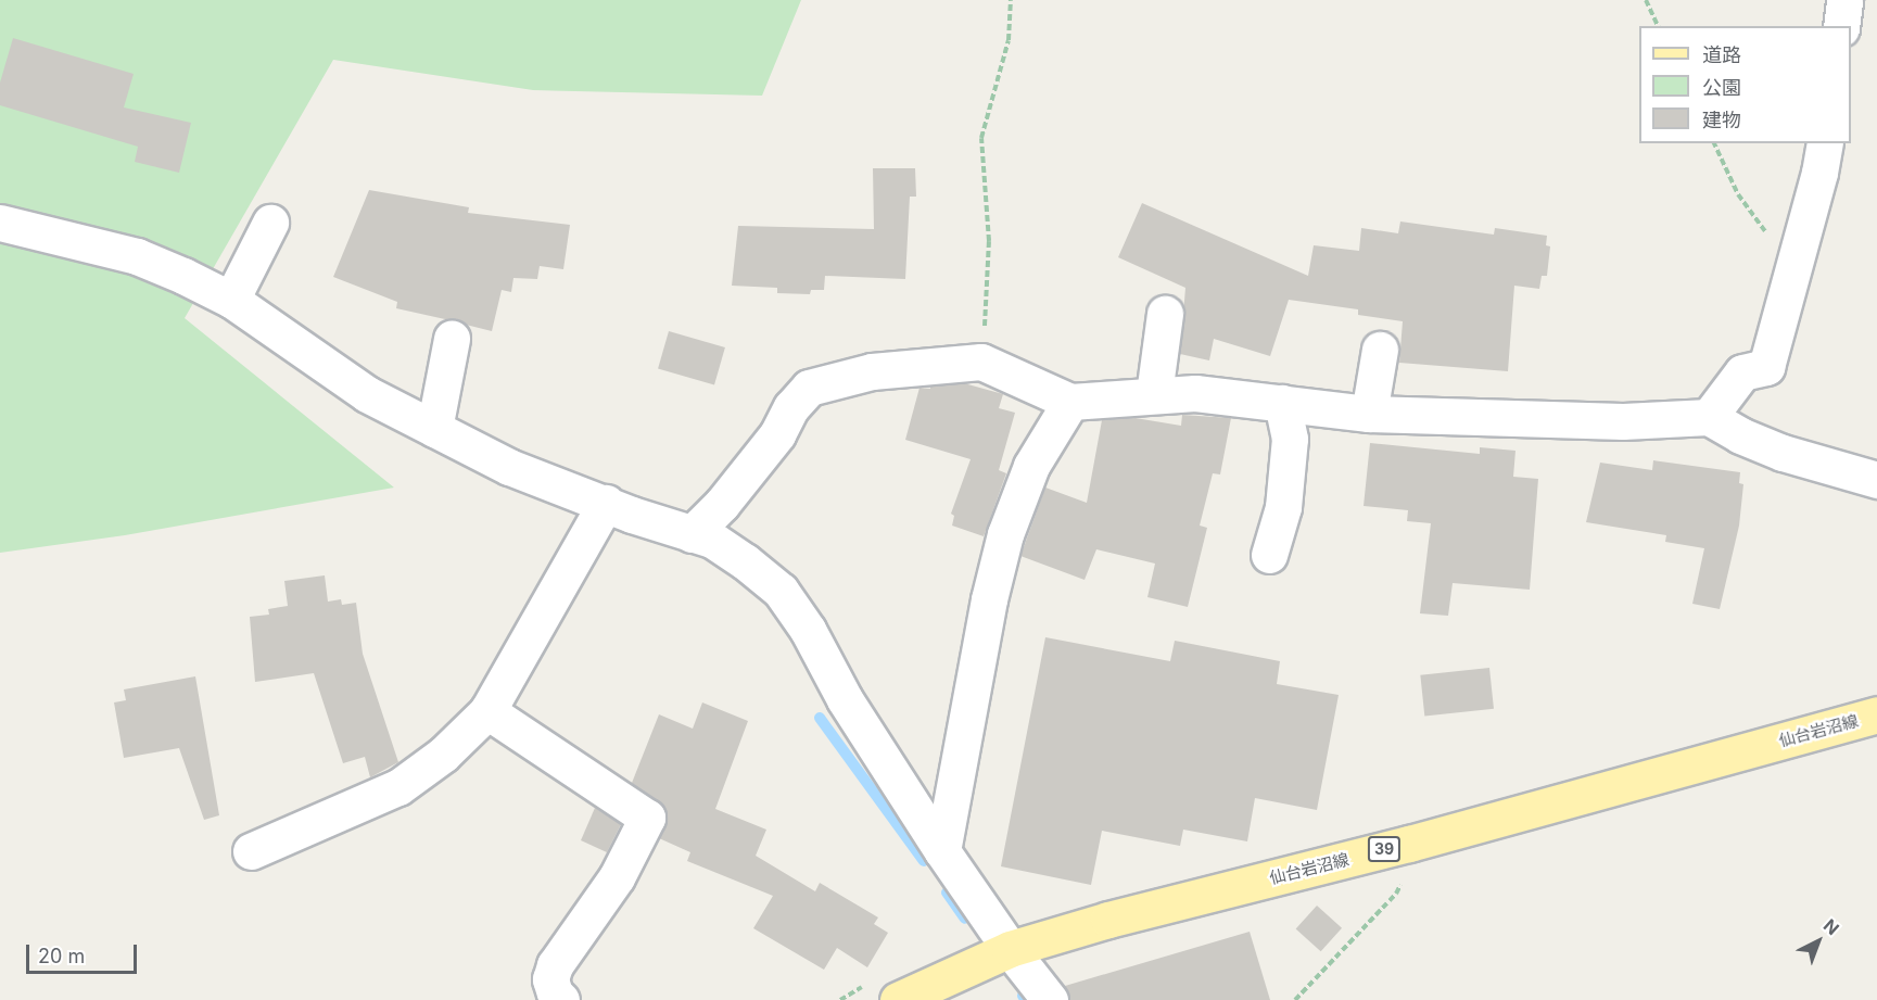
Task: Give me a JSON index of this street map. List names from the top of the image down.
{
  "streets": {
    "main road": ["仙台岩沼線", "39"]
  },
  "legend": ["道路", "公園", "建物"],
  "scale_bar": "20 m",
  "north": "top right"
}
